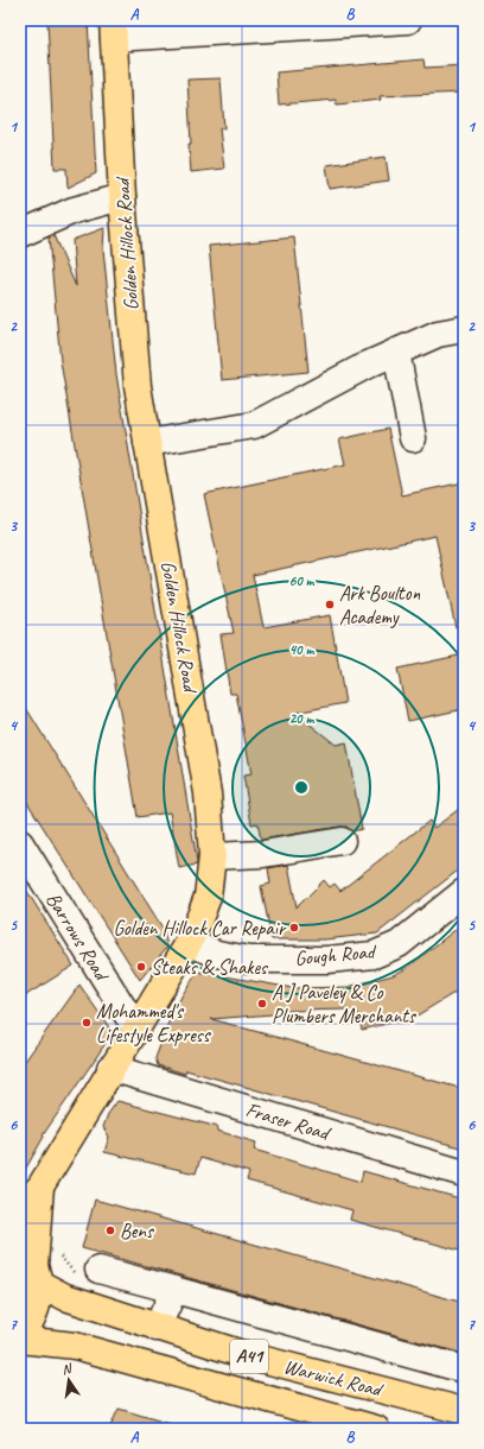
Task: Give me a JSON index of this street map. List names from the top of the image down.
{
  "streets": {
    "main road": ["Golden Hillock Road", "A41", "Warwick Road"],
    "street": ["Barrows Road", "Gough Road", "Fraser Road"]
  },
  "crossings": [
    ["Golden Hillock Road", "Barrows Road"],
    ["Golden Hillock Road", "Gough Road"],
    ["Golden Hillock Road", "Fraser Road"],
    ["Golden Hillock Road", "Warwick Road"]
  ],
  "places": [
    "Ark Boulton Academy",
    "Golden Hillock Car Repair",
    "Steaks & Shakes",
    "A J Paveley & Co Plumbers Merchants",
    "Mohammed's Lifestyle Express",
    "Bens"
  ],
  "north": "top",
  "grid": {
    "columns": ["A", "B"],
    "rows": [
      "1",
      "2",
      "3",
      "4",
      "5",
      "6",
      "7"
    ]
  },
  "rings": ["60 m", "40 m", "20 m"]
}
